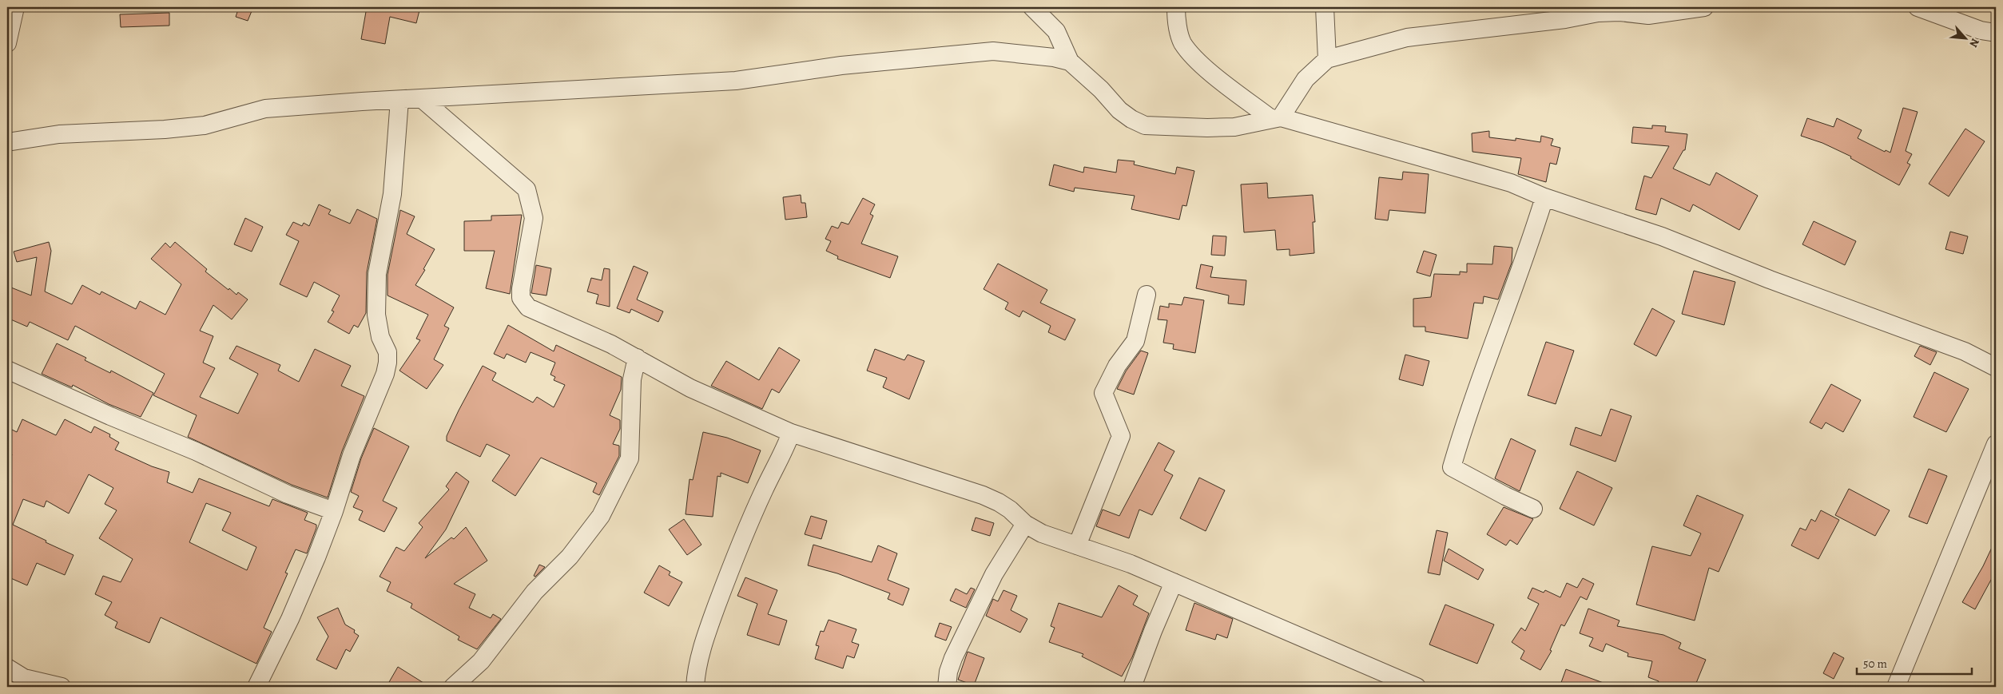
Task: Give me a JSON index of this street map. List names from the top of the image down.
{
  "scale_bar": "50 m",
  "north": "bottom right"
}
